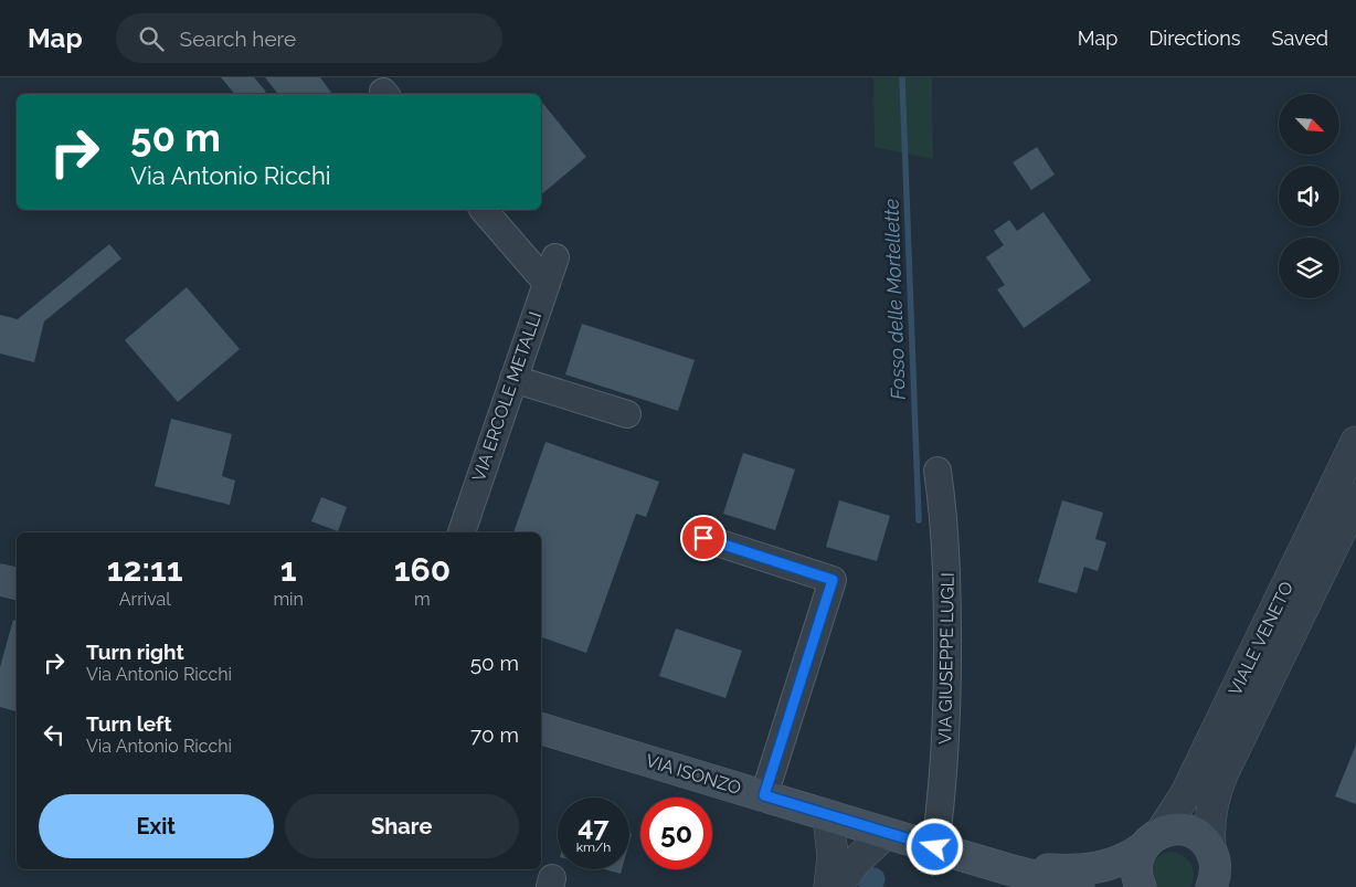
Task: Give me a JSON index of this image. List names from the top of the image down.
{
  "streets": {
    "main road": ["VIA ISONZO"],
    "street": ["VIA ERCOLE METALLI", "VIALE VENETO", "VIA GIUSEPPE LUGLI"]
  },
  "crossings": [
    ["VIALE VENETO", "VIA ISONZO"],
    ["VIA GIUSEPPE LUGLI", "VIA ISONZO"]
  ],
  "water": ["Fosso delle Mortellette"],
  "north": "bottom right",
  "page": {
    "header": "Map",
    "search": "Search here",
    "nav": ["Map", "Directions", "Saved"],
    "turn": ["50 m", "Via Antonio Ricchi"],
    "eta": [
      "12:11",
      "Arrival",
      "1",
      "min",
      "160",
      "m"
    ],
    "list": [
      {
        "name": "Turn right",
        "note": "Via Antonio Ricchi",
        "value": "50 m"
      },
      {
        "name": "Turn left",
        "note": "Via Antonio Ricchi",
        "value": "70 m"
      }
    ],
    "buttons": ["Exit", "Share"],
    "speed": "47 km/h",
    "limit": "50"
  }
}
